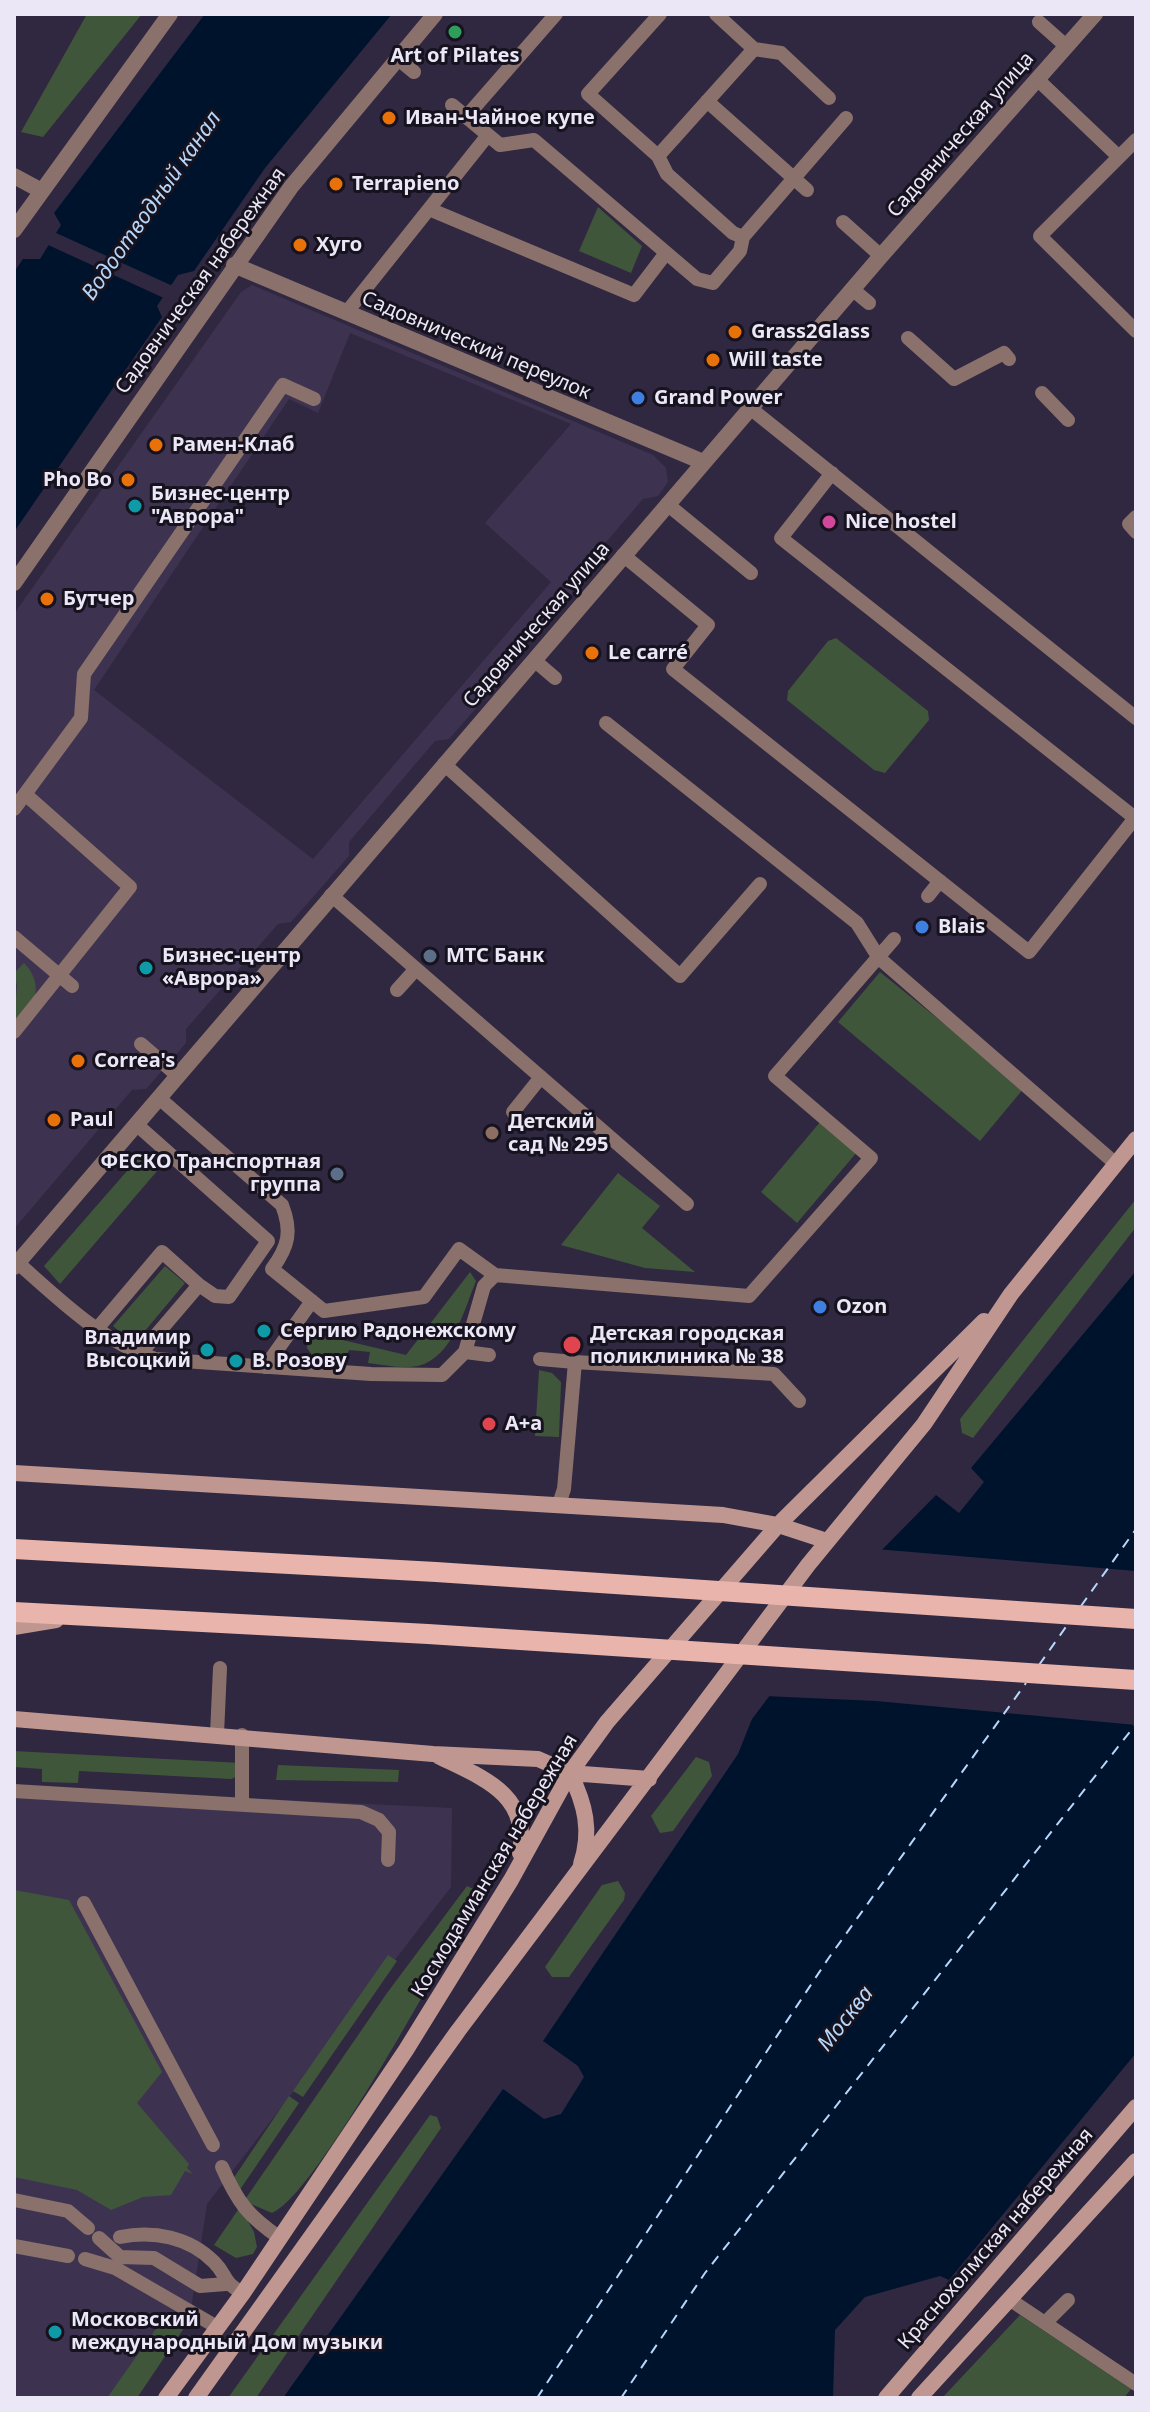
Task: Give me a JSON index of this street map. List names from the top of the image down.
{
  "streets": {
    "main road": ["Космодамианская набережная", "Краснохолмская набережная"],
    "street": ["Садовническая улица", "Садовническая набережная", "Садовнический переулок"]
  },
  "crossings": [
    ["Садовническая улица", "Садовнический переулок"],
    ["Садовническая набережная", "Садовнический переулок"]
  ],
  "water": ["Водоотводный канал", "Москва"],
  "places": [
    "Art of Pilates",
    "Иван-Чайное купе",
    "Terrapieno",
    "Хуго",
    "Grass2Glass",
    "Will taste",
    "Grand Power",
    "Рамен-Клаб",
    "Pho Bo",
    "Бизнес-центр \"Аврора\"",
    "Nice hostel",
    "Бутчер",
    "Le carré",
    "Blais",
    "МТС Банк",
    "Бизнес-центр «Аврора»",
    "Correa's",
    "Paul",
    "Детский сад № 295",
    "ФЕСКО Транспортная группа",
    "Ozon",
    "Сергию Радонежскому",
    "Детская городская поликлиника № 38",
    "Владимир Высоцкий",
    "В. Розову",
    "А+а",
    "Московский международный Дом музыки"
  ]
}
